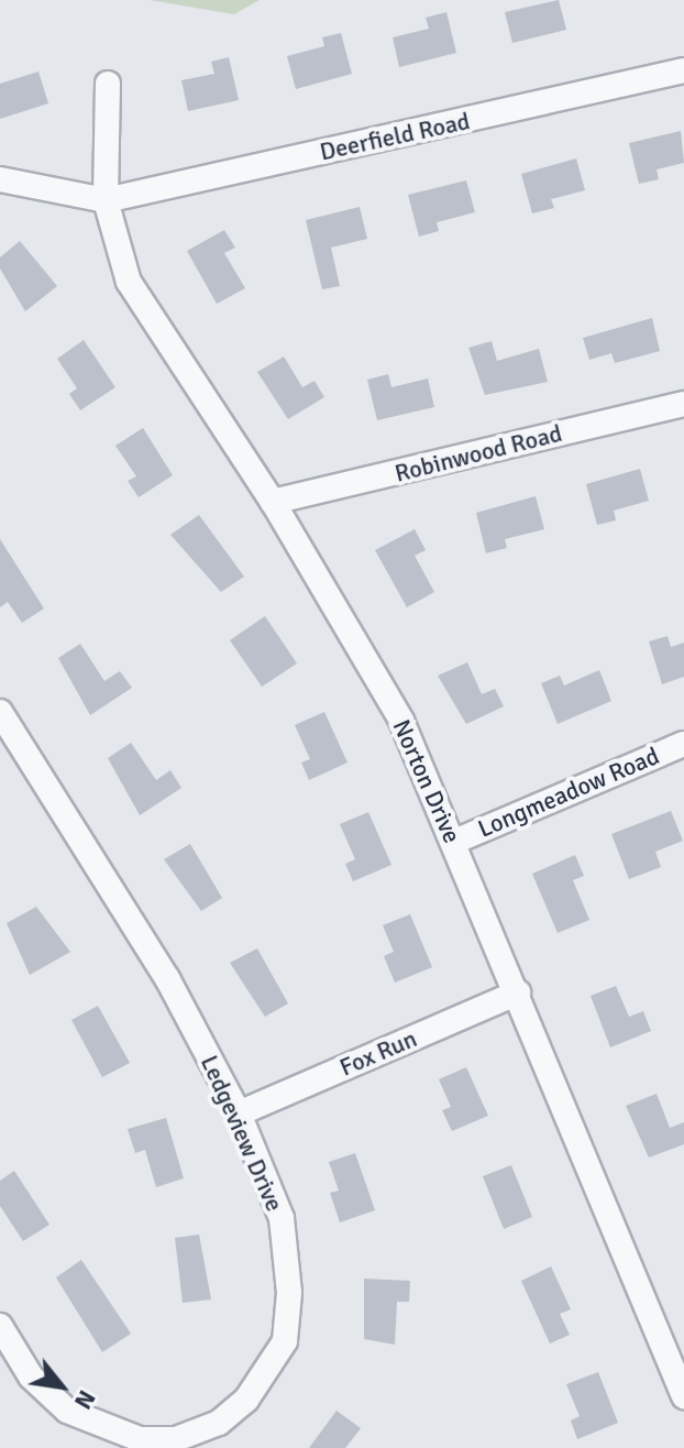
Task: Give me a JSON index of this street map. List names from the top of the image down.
{
  "streets": {
    "street": [
      "Deerfield Road",
      "Robinwood Road",
      "Norton Drive",
      "Longmeadow Road",
      "Fox Run",
      "Ledgeview Drive"
    ]
  },
  "crossings": [
    ["Deerfield Road", "Norton Drive"],
    ["Robinwood Road", "Norton Drive"],
    ["Norton Drive", "Longmeadow Road"],
    ["Norton Drive", "Fox Run"],
    ["Fox Run", "Ledgeview Drive"]
  ],
  "north": "bottom right"
}
